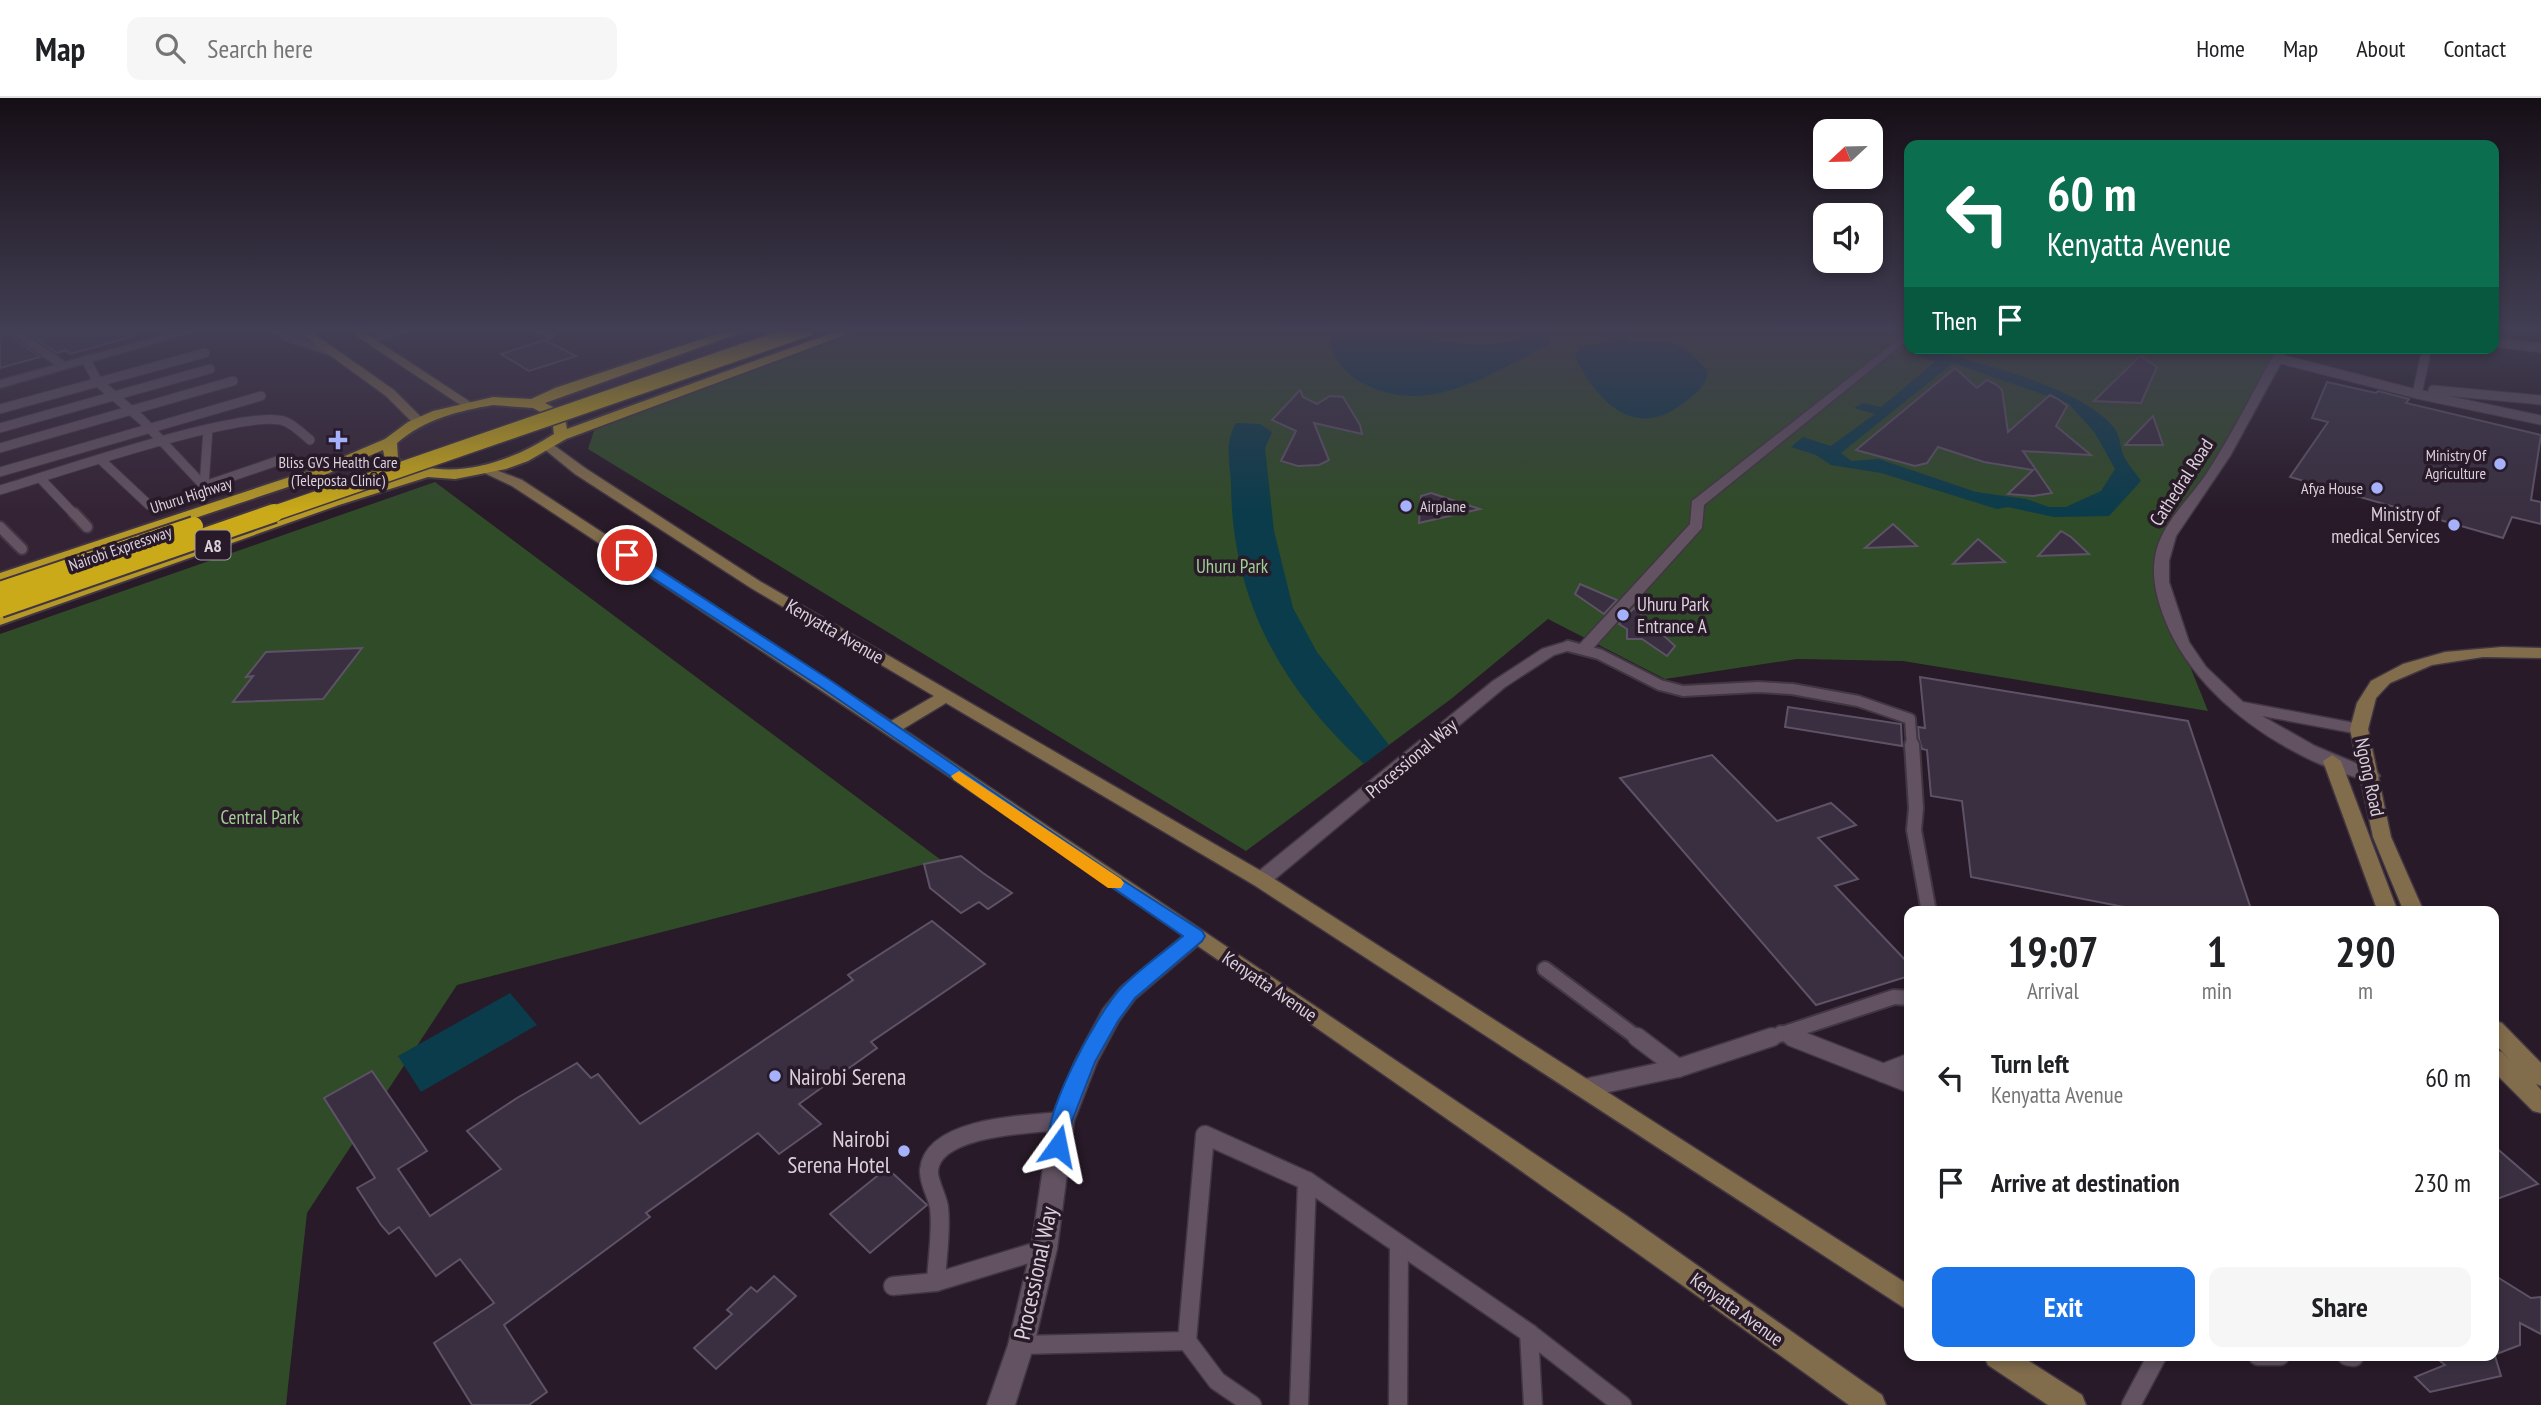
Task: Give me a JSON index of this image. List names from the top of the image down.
{
  "streets": {
    "highway": ["Uhuru Highway", "A8", "Nairobi Expressway"],
    "main road": ["Kenyatta Avenue", "Ngong Road"],
    "street": ["Cathedral Road", "Processional Way"]
  },
  "crossings": [
    ["Cathedral Road", "Ngong Road"],
    ["Uhuru Highway", "A8"],
    ["A8", "Kenyatta Avenue"],
    ["Kenyatta Avenue", "Processional Way"]
  ],
  "parks": ["Uhuru Park", "Central Park"],
  "places": {
    "health": ["Bliss GVS Health Care (Teleposta Clinic)"],
    "other": [
      "Ministry Of Agriculture",
      "Afya House",
      "Airplane",
      "Ministry of medical Services",
      "Uhuru Park Entrance A",
      "Nairobi Serena",
      "Nairobi Serena Hotel"
    ]
  },
  "north": "left",
  "page": {
    "header": "Map",
    "search": "Search here",
    "nav": [
      "Home",
      "Map",
      "About",
      "Contact"
    ],
    "turn": ["60 m", "Kenyatta Avenue"],
    "then": "Then",
    "eta": [
      "19:07",
      "Arrival",
      "1",
      "min",
      "290",
      "m"
    ],
    "list": [
      {
        "name": "Turn left",
        "note": "Kenyatta Avenue",
        "value": "60 m"
      },
      {
        "name": "Arrive at destination",
        "value": "230 m"
      }
    ],
    "buttons": ["Exit", "Share"]
  }
}
